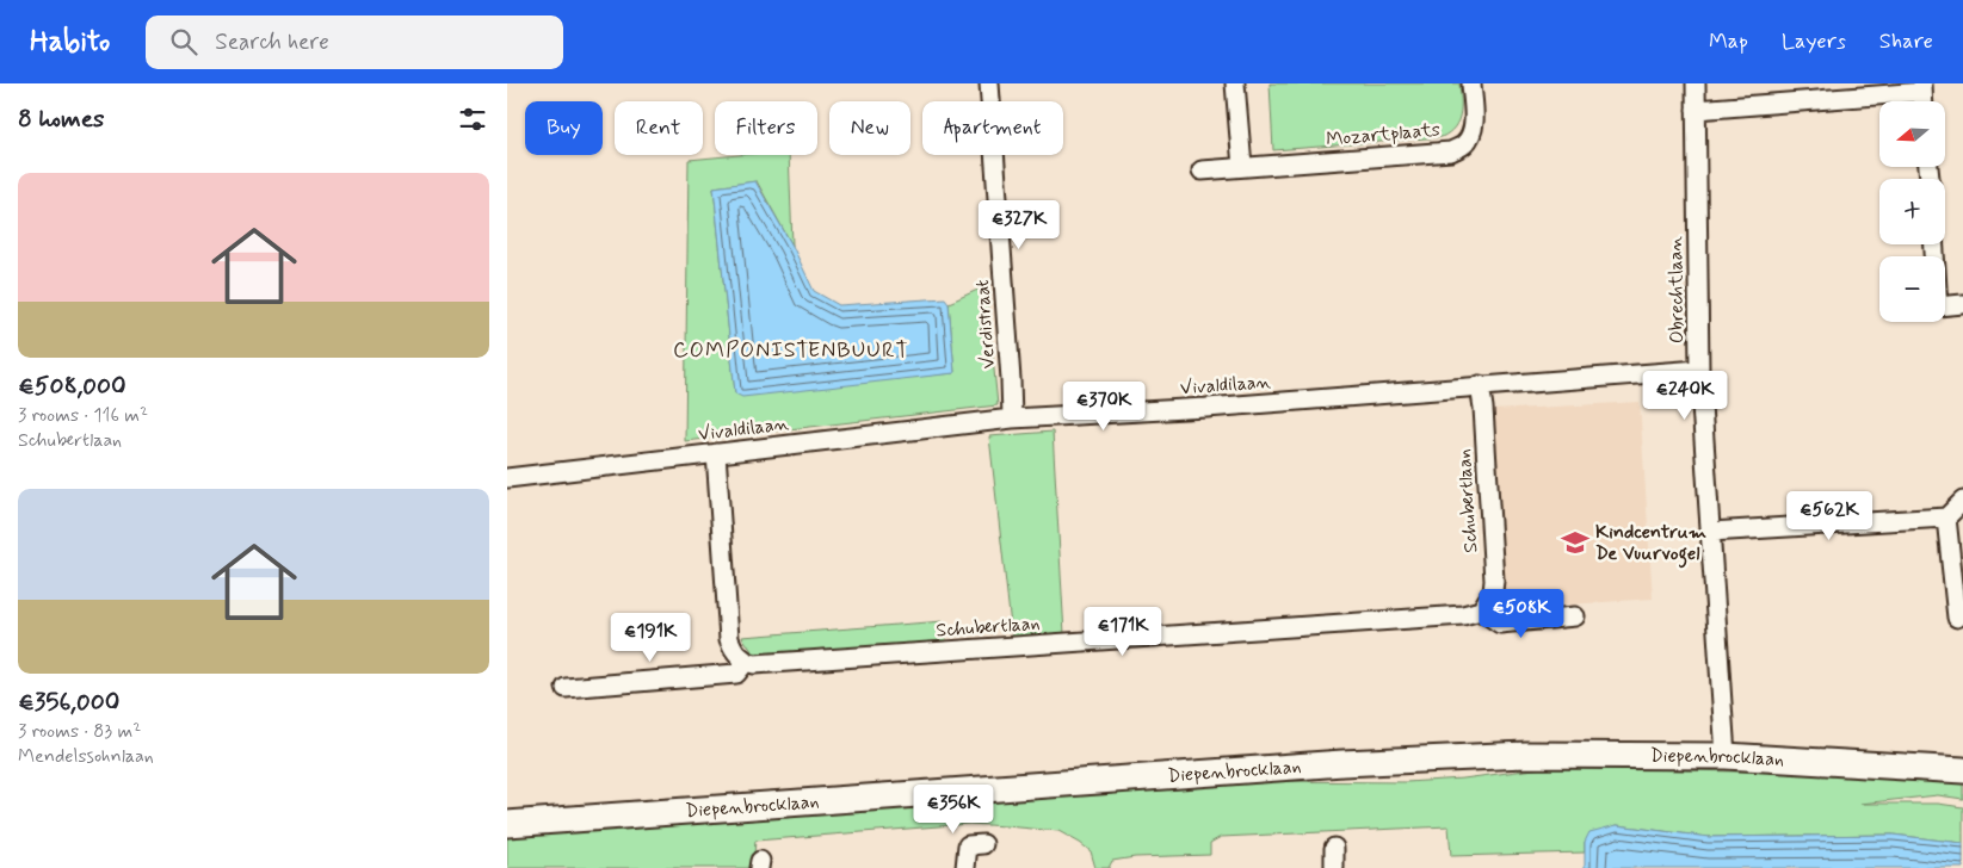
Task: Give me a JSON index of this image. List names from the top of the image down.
{
  "streets": {
    "street": [
      "Mozartplaats",
      "Obrechtlaan",
      "Verdistraat",
      "Vivaldilaan",
      "Schubertlaan",
      "Diepenbrocklaan"
    ]
  },
  "crossings": [
    ["Obrechtlaan", "Vivaldilaan"],
    ["Obrechtlaan", "Diepenbrocklaan"],
    ["Verdistraat", "Vivaldilaan"],
    ["Vivaldilaan", "Schubertlaan"]
  ],
  "districts": ["COMPONISTENBUURT"],
  "places": {
    "school or university": ["Kindcentrum De Vuurvogel"]
  },
  "north": "left",
  "page": {
    "header": "Habito",
    "search": "Search here",
    "nav": ["Map", "Layers", "Share"],
    "heading": "8 homes",
    "map_buttons": ["+", "−"],
    "chip": [
      "Buy",
      "Rent",
      "Filters",
      "New",
      "Apartment"
    ],
    "list": [
      {
        "name": "€508,000",
        "note": "3 rooms · 116 m² · Schubertlaan"
      },
      {
        "name": "€356,000",
        "note": "3 rooms · 83 m² · Mendelssohnlaan"
      }
    ],
    "price": [
      "€327K",
      "€240K",
      "€370K",
      "€562K",
      "€508K",
      "€171K",
      "€191K",
      "€356K"
    ]
  }
}
